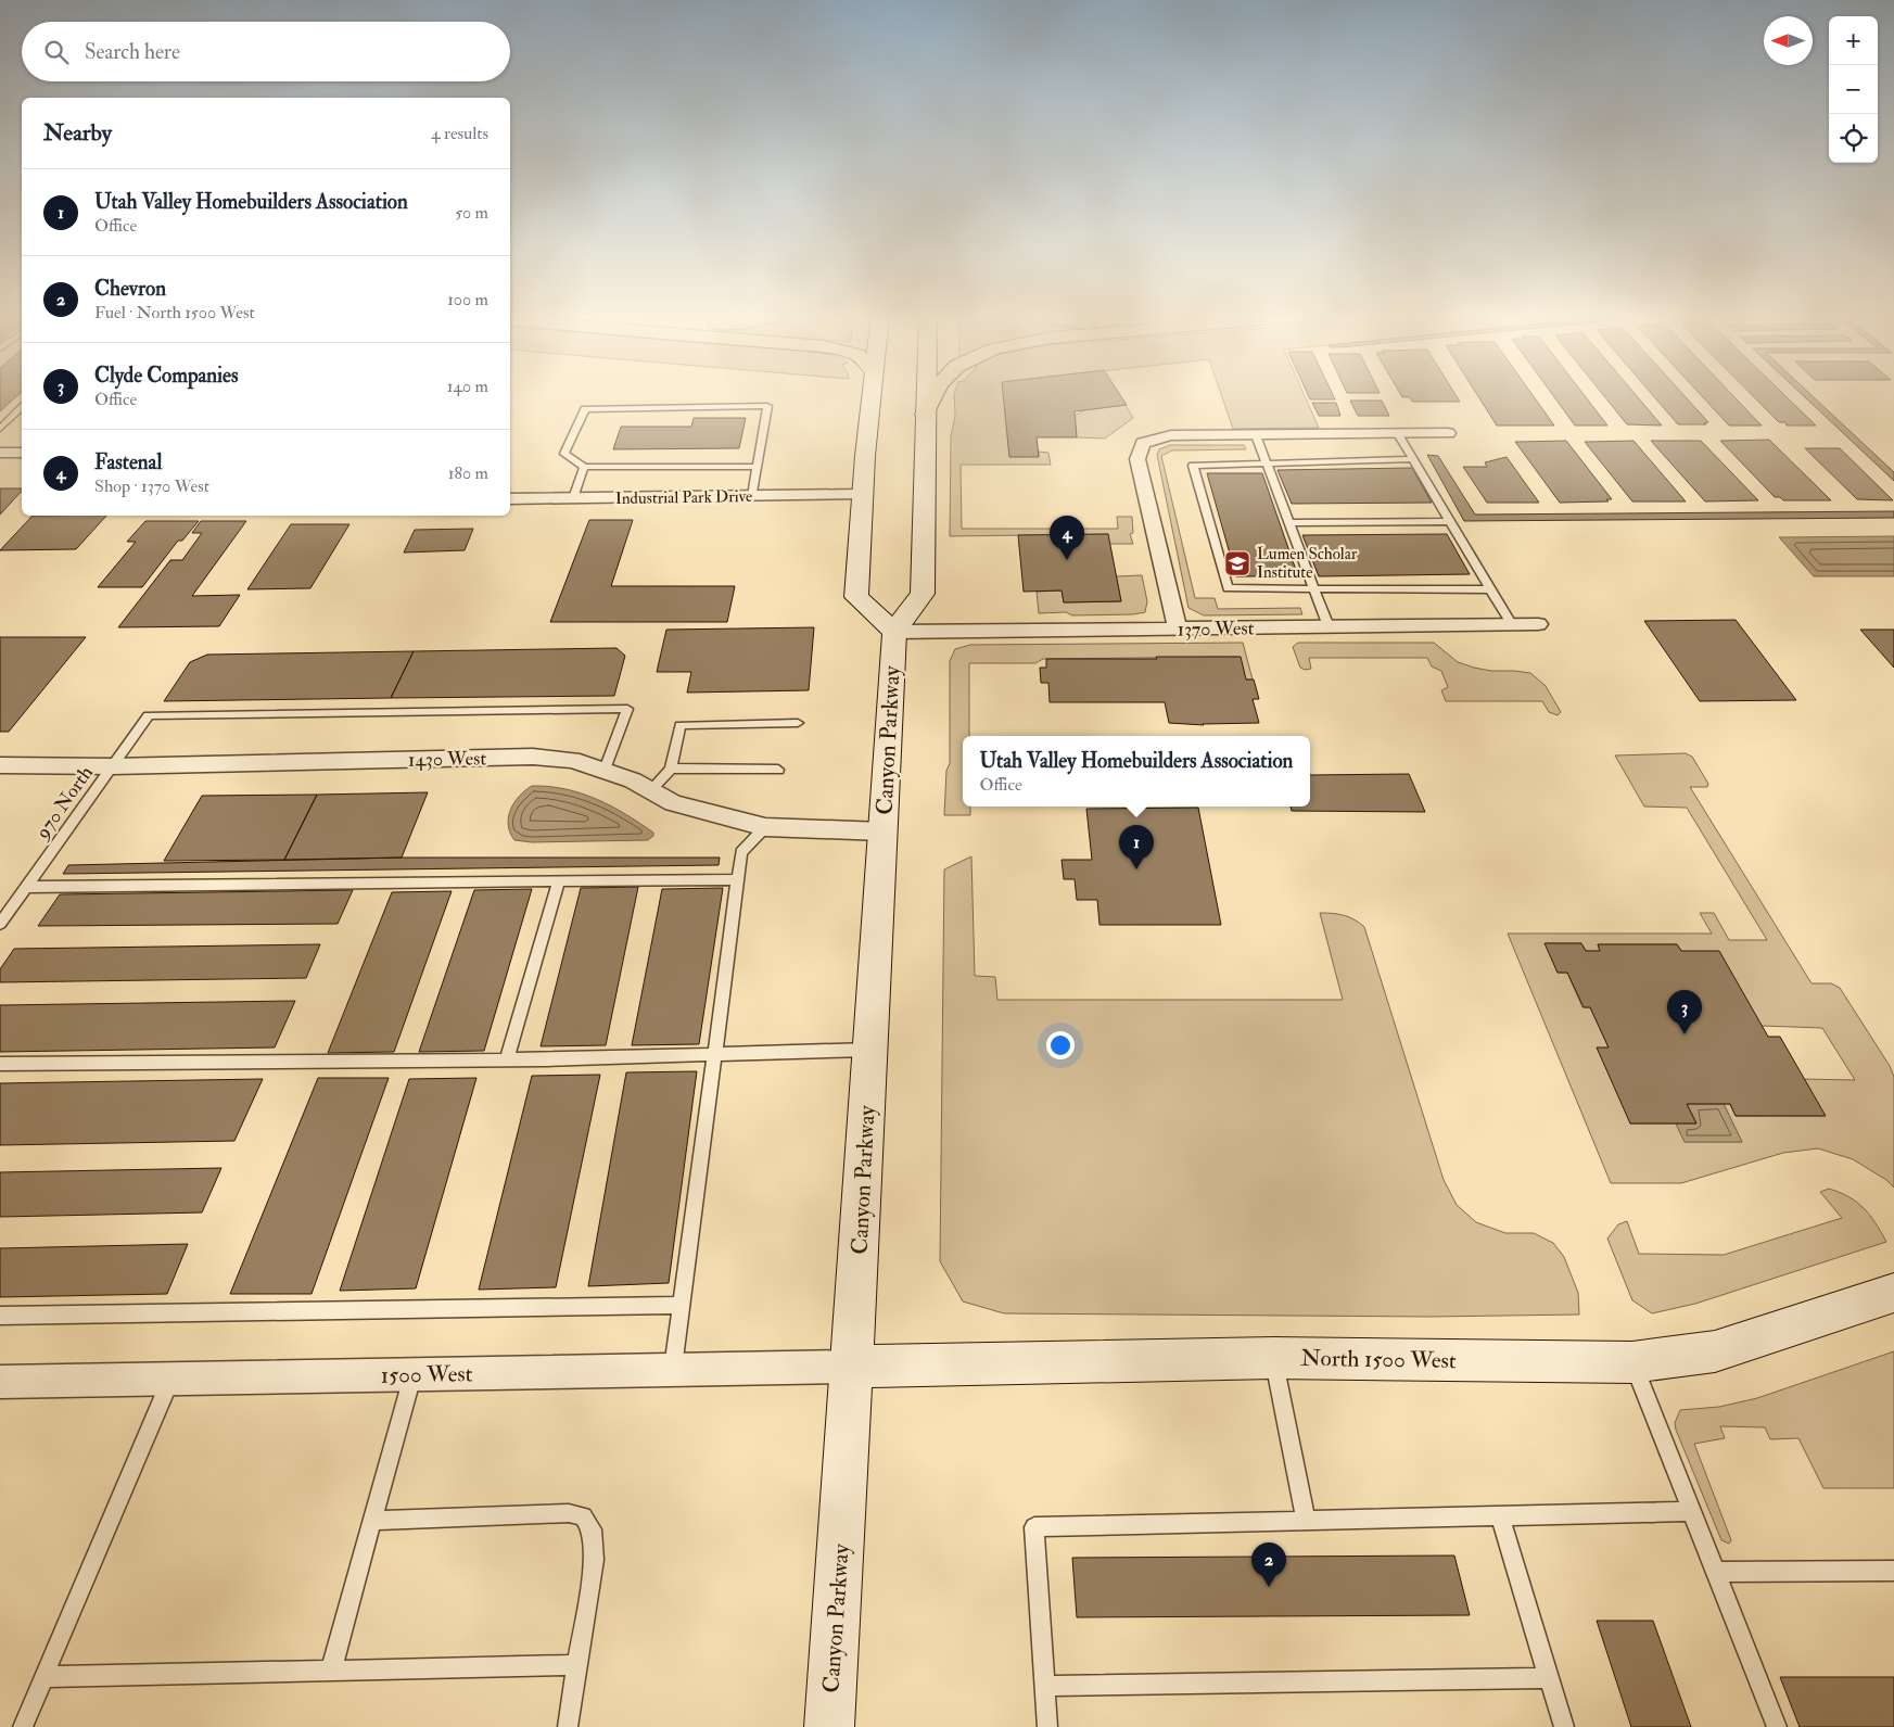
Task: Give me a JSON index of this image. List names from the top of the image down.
{
  "streets": {
    "main road": ["Canyon Parkway", "North 1500 West"],
    "street": [
      "Industrial Park Drive",
      "1370 West",
      "1430 West",
      "1500 West"
    ],
    "lane": ["970 North"]
  },
  "crossings": [
    ["1370 West", "Canyon Parkway"],
    ["Canyon Parkway", "1430 West"],
    ["Canyon Parkway", "North 1500 West"],
    ["Canyon Parkway", "1500 West"],
    ["1430 West", "970 North"],
    ["North 1500 West", "1500 West"]
  ],
  "places": {
    "school or university": ["Lumen Scholar Institute"]
  },
  "north": "left",
  "page": {
    "map_buttons": ["+", "−"],
    "search": "Search here",
    "heading": ["Nearby", "4 results"],
    "list": [
      {
        "mark": "1",
        "name": "Utah Valley Homebuilders Association",
        "note": "Office",
        "value": "50 m"
      },
      {
        "mark": "2",
        "name": "Chevron",
        "note": "Fuel · North 1500 West",
        "value": "100 m"
      },
      {
        "mark": "3",
        "name": "Clyde Companies",
        "note": "Office",
        "value": "140 m"
      },
      {
        "mark": "4",
        "name": "Fastenal",
        "note": "Shop · 1370 West",
        "value": "180 m"
      }
    ],
    "pins": [
      "4",
      "1",
      "3",
      "2"
    ],
    "popup": ["Utah Valley Homebuilders Association", "Office"]
  }
}
